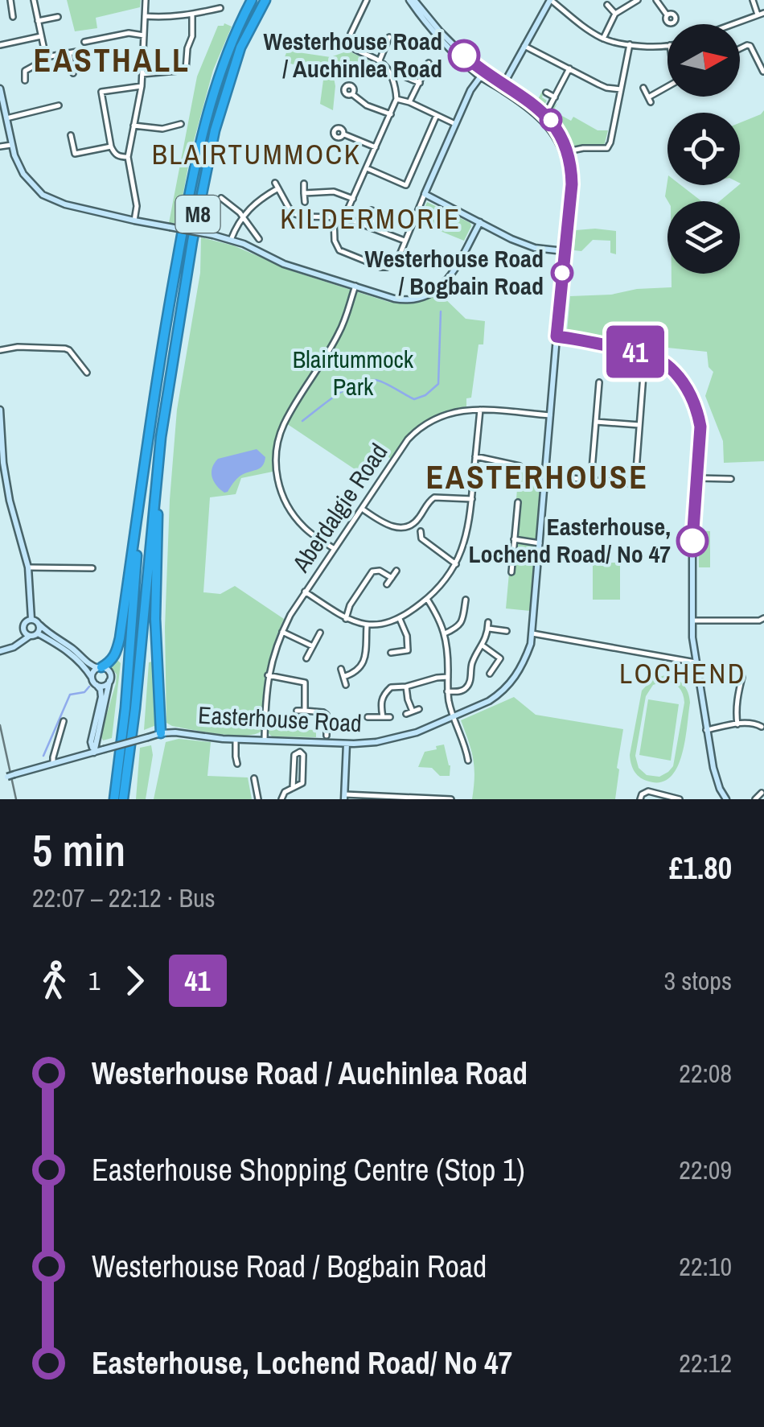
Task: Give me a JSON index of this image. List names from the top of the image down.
{
  "streets": {
    "highway": ["M8"],
    "street": ["Aberdalgie Road", "Easterhouse Road"]
  },
  "crossings": [
    ["Aberdalgie Road", "Easterhouse Road"]
  ],
  "districts": [
    "EASTHALL",
    "BLAIRTUMMOCK",
    "KILDERMORIE",
    "EASTERHOUSE",
    "LOCHEND"
  ],
  "parks": ["Blairtummock Park"],
  "places": ["Westerhouse Road / Auchinlea Road", "Westerhouse Road / Bogbain Road", "Easterhouse, Lochend Road/ No 47"],
  "lines": ["bus line 41"],
  "north": "right",
  "page": {
    "on_map": "41",
    "heading": ["5 min", "22:07 – 22:12 · Bus", "£1.80"],
    "legs": ["1", "41", "3 stops"],
    "list": [
      {
        "name": "Westerhouse Road / Auchinlea Road",
        "value": "22:08"
      },
      {
        "name": "Easterhouse Shopping Centre (Stop 1)",
        "value": "22:09"
      },
      {
        "name": "Westerhouse Road / Bogbain Road",
        "value": "22:10"
      },
      {
        "name": "Easterhouse, Lochend Road/ No 47",
        "value": "22:12"
      }
    ]
  }
}
